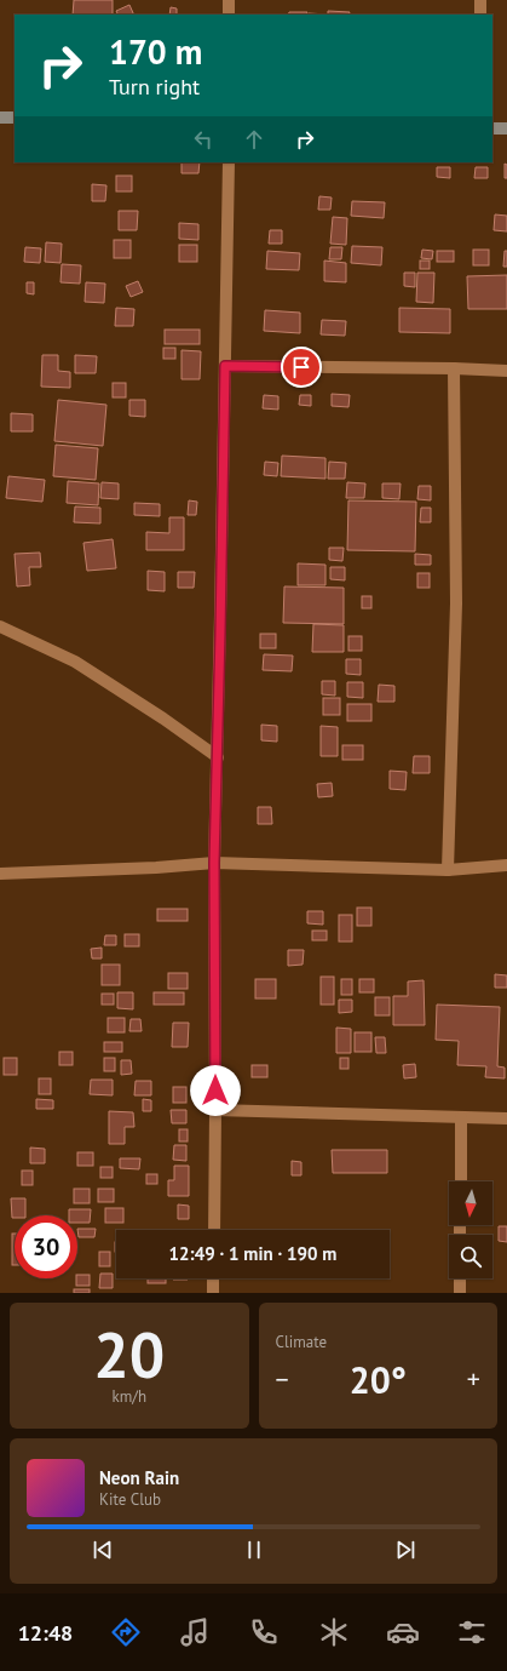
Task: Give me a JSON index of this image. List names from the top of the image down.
{
  "north": "bottom",
  "page": {
    "turn": ["170 m", "Turn right"],
    "limit": "30",
    "trip": "12:49 · 1 min · 190 m",
    "tile": [
      ["20", "km/h"],
      "Climate"
    ],
    "heat": ["−", "20°", "+"],
    "song": ["Neon Rain", "Kite Club"],
    "tabs": "12:48"
  }
}
